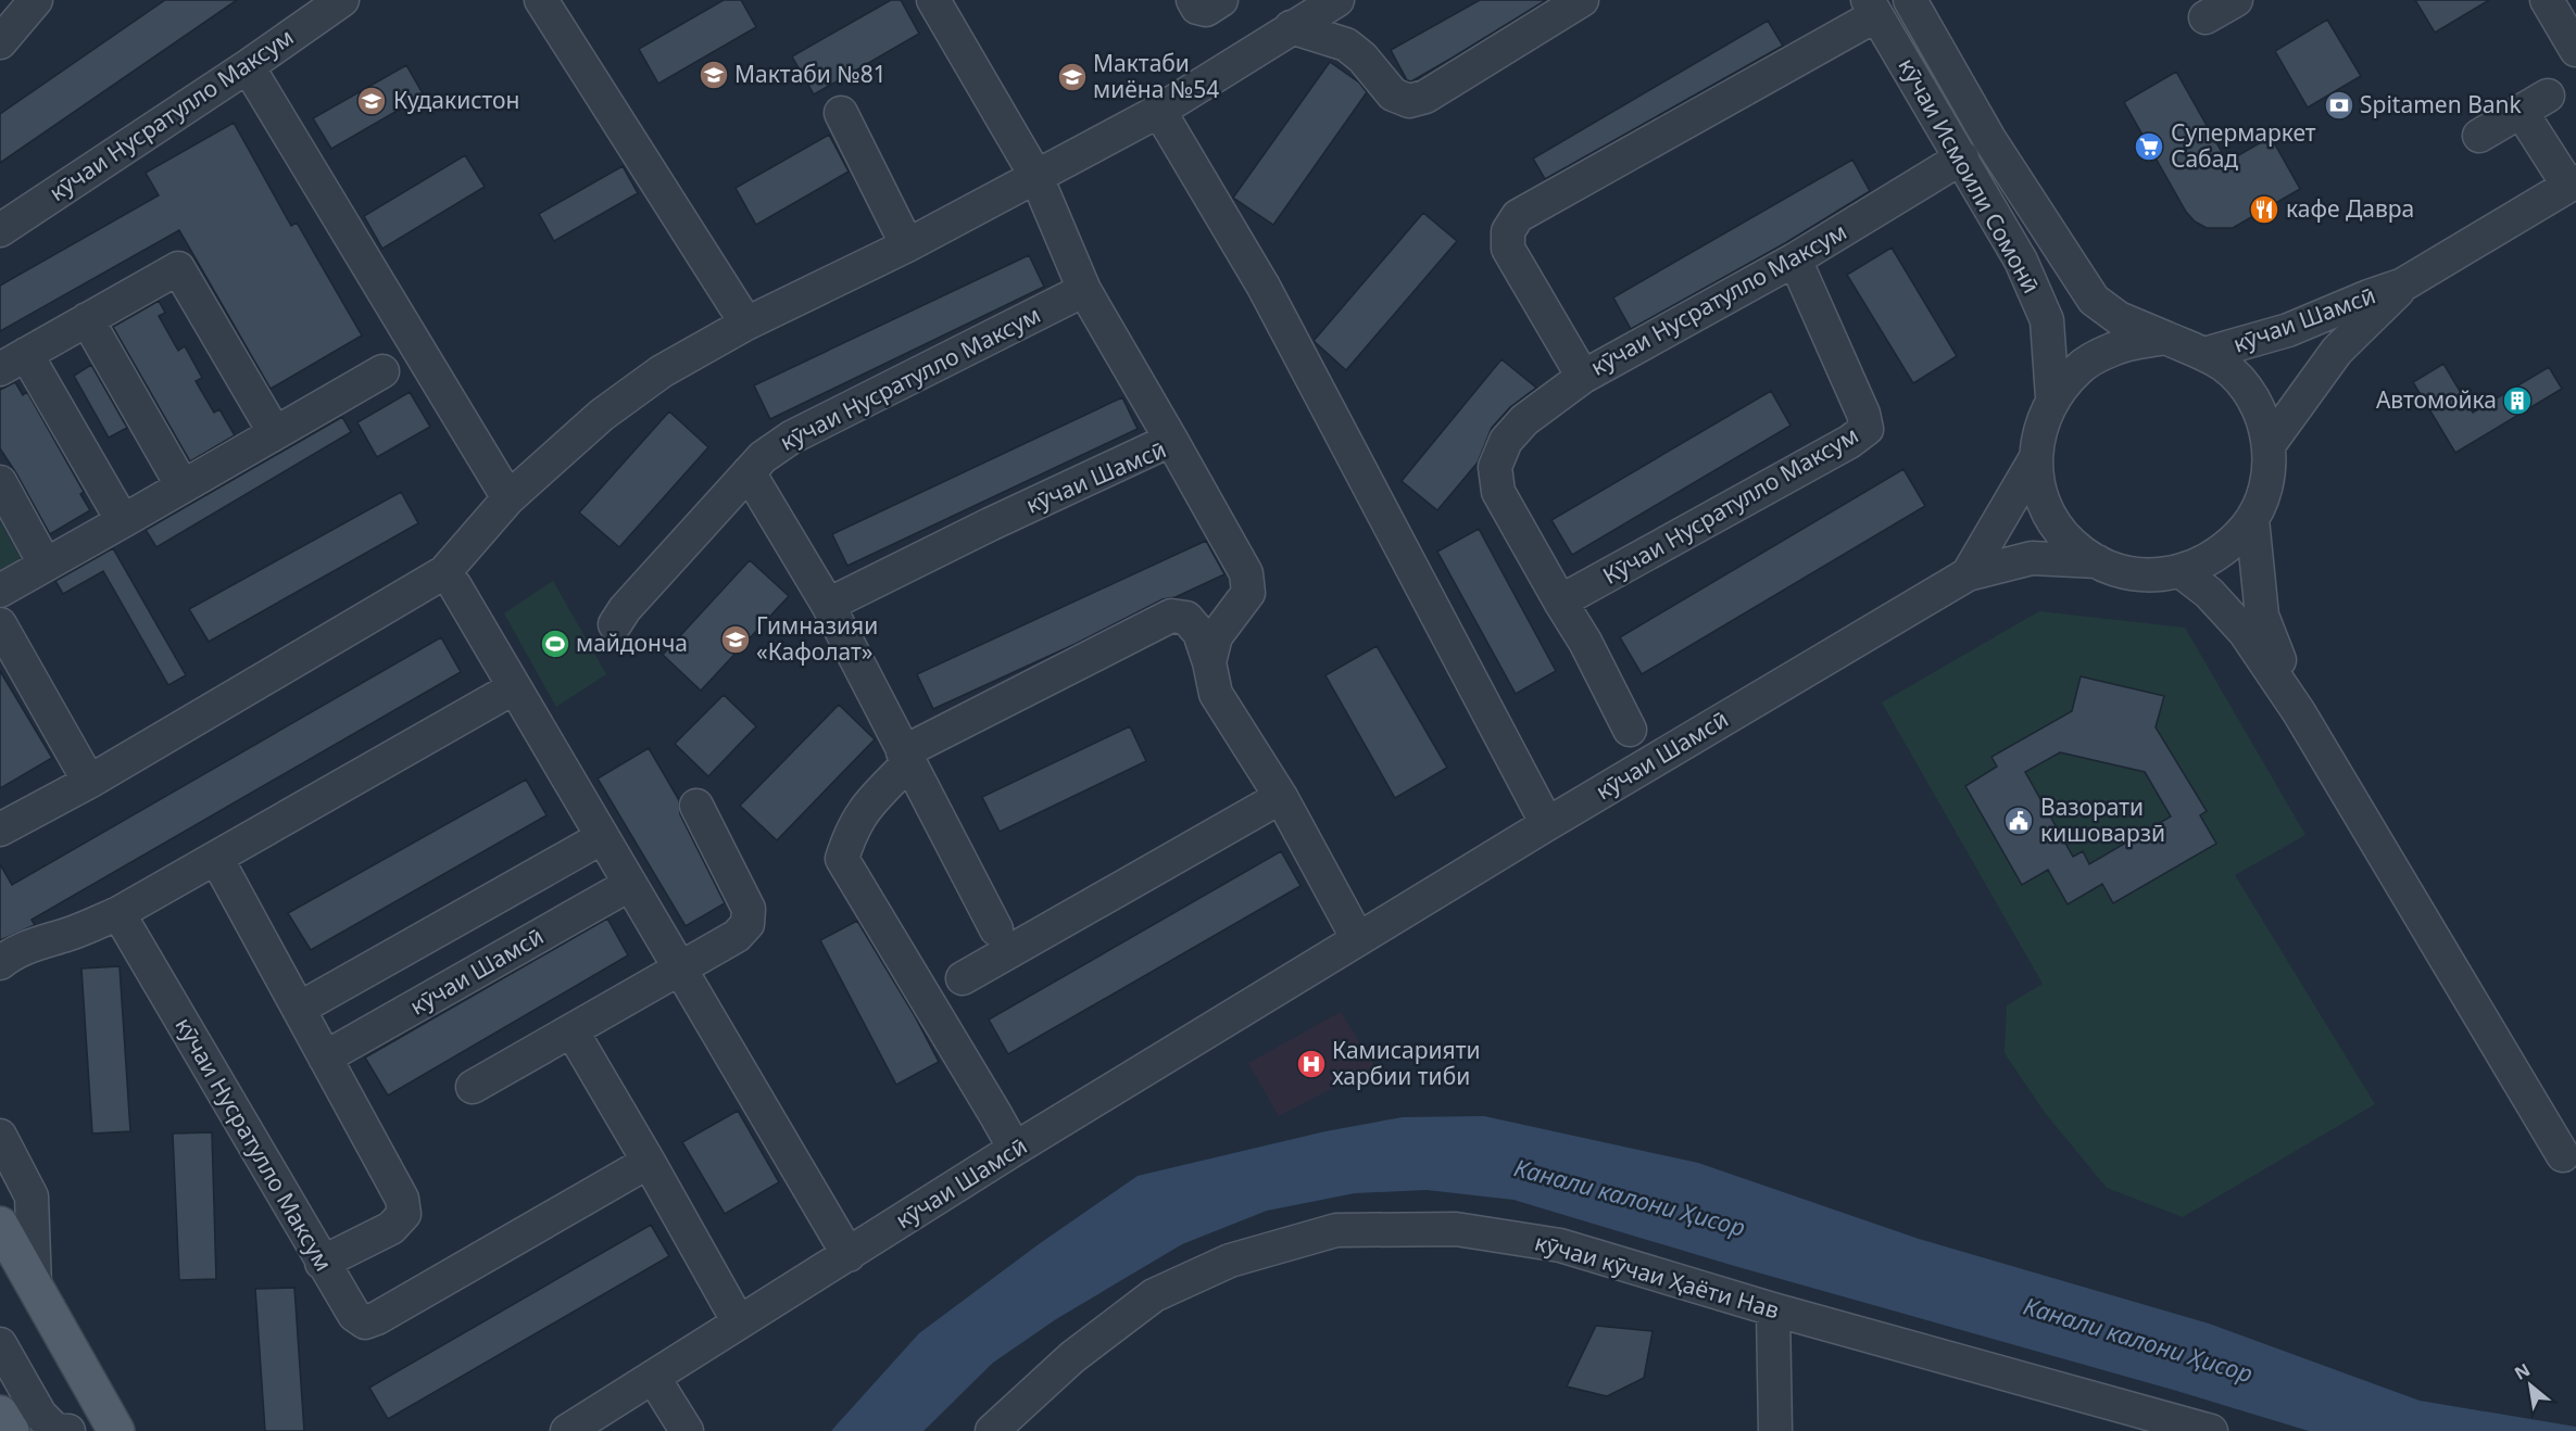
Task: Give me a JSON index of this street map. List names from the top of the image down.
{
  "streets": {
    "street": [
      "кӯчаи Нусратулло Максум",
      "кӯчаи Исмоили Сомонӣ",
      "кӯчаи Шамсӣ",
      "Кӯчаи Нусратулло Максум",
      "кӯчаи кӯчаи Ҳаёти Нав"
    ]
  },
  "crossings": [
    ["кӯчаи Нусратулло Максум", "кӯчаи Исмоили Сомонӣ"],
    ["кӯчаи Нусратулло Максум", "Кӯчаи Нусратулло Максум"],
    ["кӯчаи Исмоили Сомонӣ", "кӯчаи Шамсӣ"]
  ],
  "water": ["Канали калони Ҳисор"],
  "places": {
    "school or university": [
      "Мактаби №81",
      "Мактаби миёна №54",
      "Кудакистон",
      "Гимназияи «Кафолат»"
    ],
    "bank": ["Spitamen Bank"],
    "supermarket": ["Супермаркет Сабад"],
    "restaurant": ["кафе Давра"],
    "building": ["Автомойка"],
    "sports": ["майдонча"],
    "public building": ["Вазорати кишоварзӣ"],
    "hospital": ["Камисарияти харбии тиби"]
  },
  "north": "top left"
}
